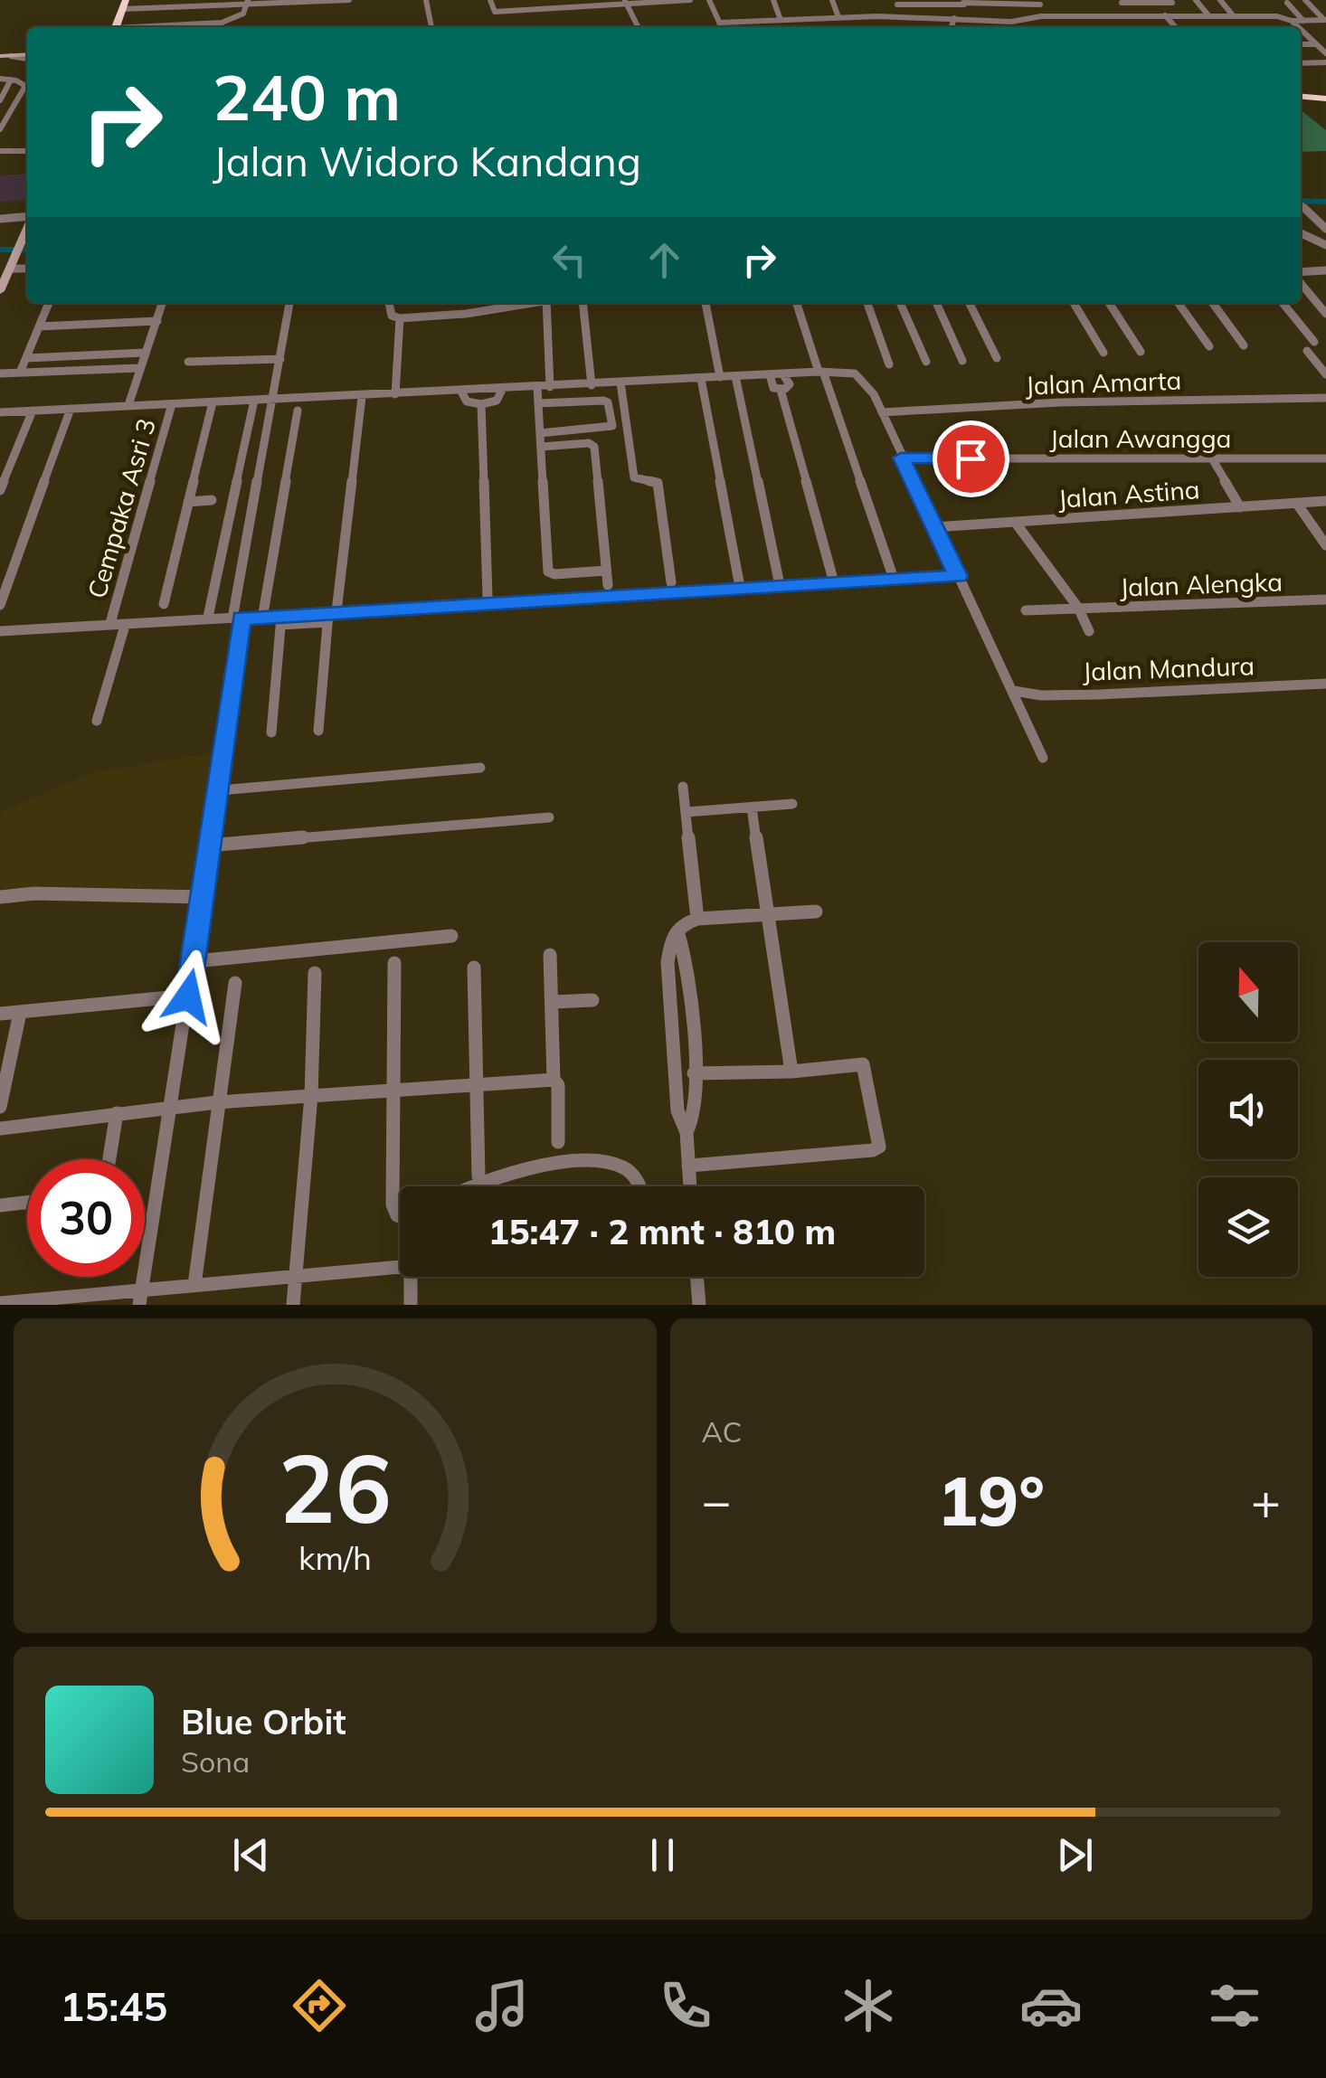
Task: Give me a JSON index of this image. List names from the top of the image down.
{
  "streets": {
    "street": [
      "Jalan Amarta",
      "Jalan Awangga",
      "Jalan Astina",
      "Cempaka Asri 3",
      "Jalan Alengka",
      "Jalan Mandura"
    ]
  },
  "north": "top",
  "page": {
    "turn": ["240 m", "Jalan Widoro Kandang"],
    "limit": "30",
    "trip": "15:47 · 2 mnt · 810 m",
    "tile": "AC",
    "heat": ["−", "19°", "+"],
    "song": ["Blue Orbit", "Sona"],
    "tabs": "15:45",
    "gauge": ["26", "km/h"]
  }
}
